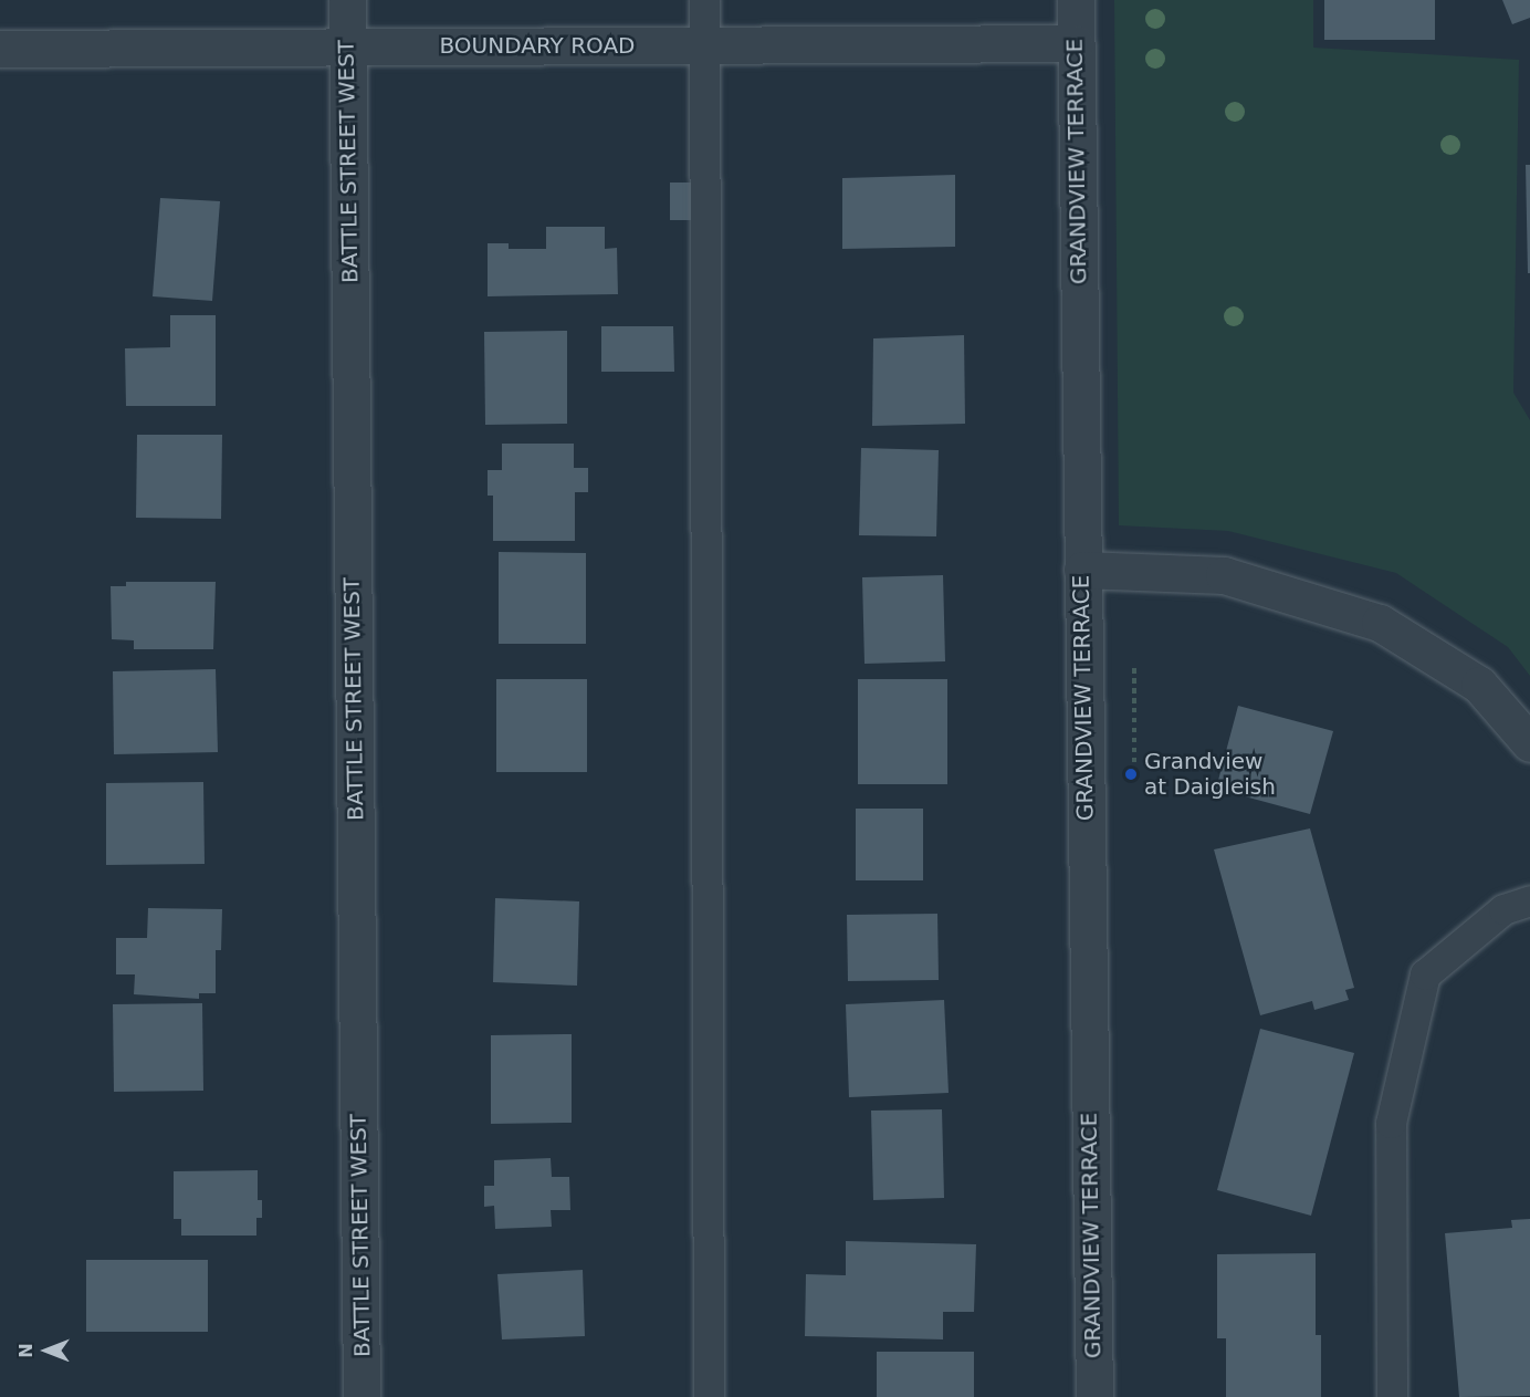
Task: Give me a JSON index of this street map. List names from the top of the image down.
{
  "streets": {
    "street": ["BOUNDARY ROAD", "BATTLE STREET WEST", "GRANDVIEW TERRACE"]
  },
  "crossings": [
    ["BOUNDARY ROAD", "BATTLE STREET WEST"],
    ["BOUNDARY ROAD", "GRANDVIEW TERRACE"]
  ],
  "places": ["Grandview at Daigleish"],
  "north": "left"
}
